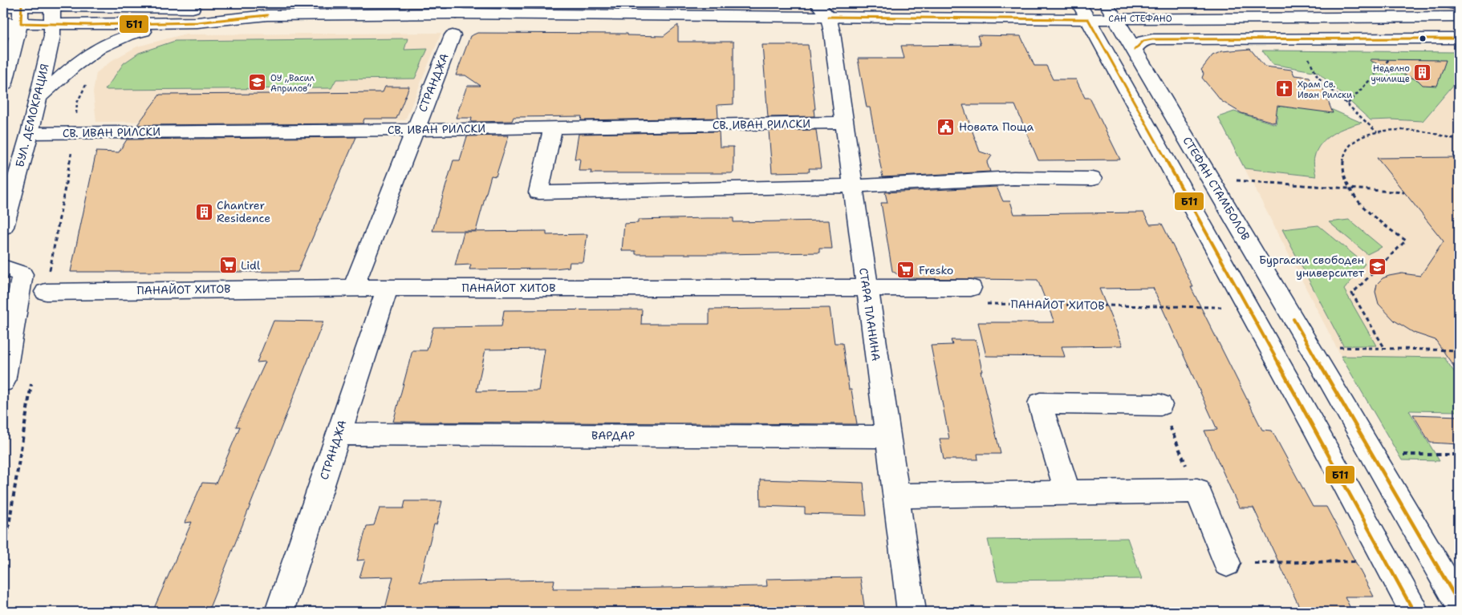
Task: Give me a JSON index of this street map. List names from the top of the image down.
{
  "streets": {
    "main road": [
      "САН СТЕФАНО",
      "СТРАНДЖА",
      "БУЛ. ДЕМОКРАЦИЯ",
      "СВ. ИВАН РИЛСКИ",
      "СТЕФАН СТАМБОЛОВ",
      "ПАНАЙОТ ХИТОВ",
      "СТАРА ПЛАНИНА",
      "ВАРДАР"
    ]
  },
  "crossings": [
    ["САН СТЕФАНО", "БУЛ. ДЕМОКРАЦИЯ"],
    ["САН СТЕФАНО", "СТЕФАН СТАМБОЛОВ"],
    ["САН СТЕФАНО", "СТАРА ПЛАНИНА"],
    ["СТРАНДЖА", "СВ. ИВАН РИЛСКИ"],
    ["СТРАНДЖА", "ПАНАЙОТ ХИТОВ"],
    ["СТРАНДЖА", "ВАРДАР"],
    ["БУЛ. ДЕМОКРАЦИЯ", "СВ. ИВАН РИЛСКИ"],
    ["СВ. ИВАН РИЛСКИ", "СТАРА ПЛАНИНА"],
    ["ПАНАЙОТ ХИТОВ", "СТАРА ПЛАНИНА"],
    ["СТАРА ПЛАНИНА", "ВАРДАР"]
  ],
  "places": {
    "building": ["Неделно училище", "Chantrer Residence"],
    "school or university": ["ОУ „Васил Априлов“", "Бургаски свободен университет"],
    "church": ["Храм Св. Иван Рилски"],
    "public building": ["Новата Поща"],
    "supermarket": ["Lidl", "Fresko"]
  },
  "lines": ["transit line Б11"]
}
